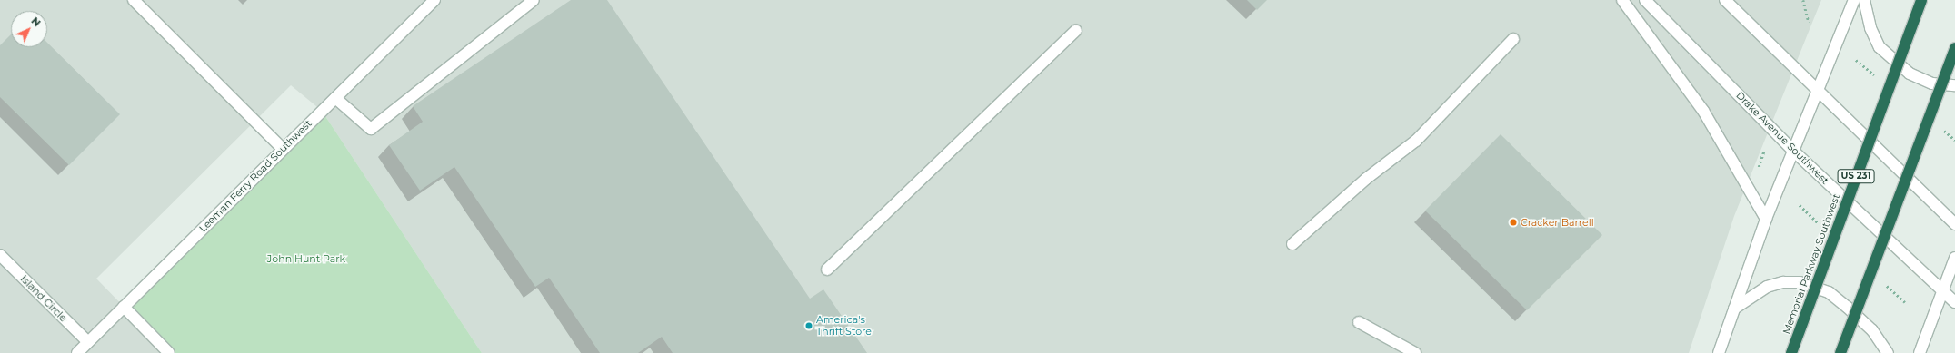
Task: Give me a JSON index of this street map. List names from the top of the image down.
{
  "streets": {
    "highway": ["US 231", "Memorial Parkway Southwest"],
    "street": ["Drake Avenue Southwest", "Leeman Ferry Road Southwest", "Island Circle"]
  },
  "crossings": [
    ["Leeman Ferry Road Southwest", "Island Circle"]
  ],
  "parks": ["John Hunt Park"],
  "places": ["Cracker Barrell", "America's Thrift Store"],
  "north": "top right"
}
